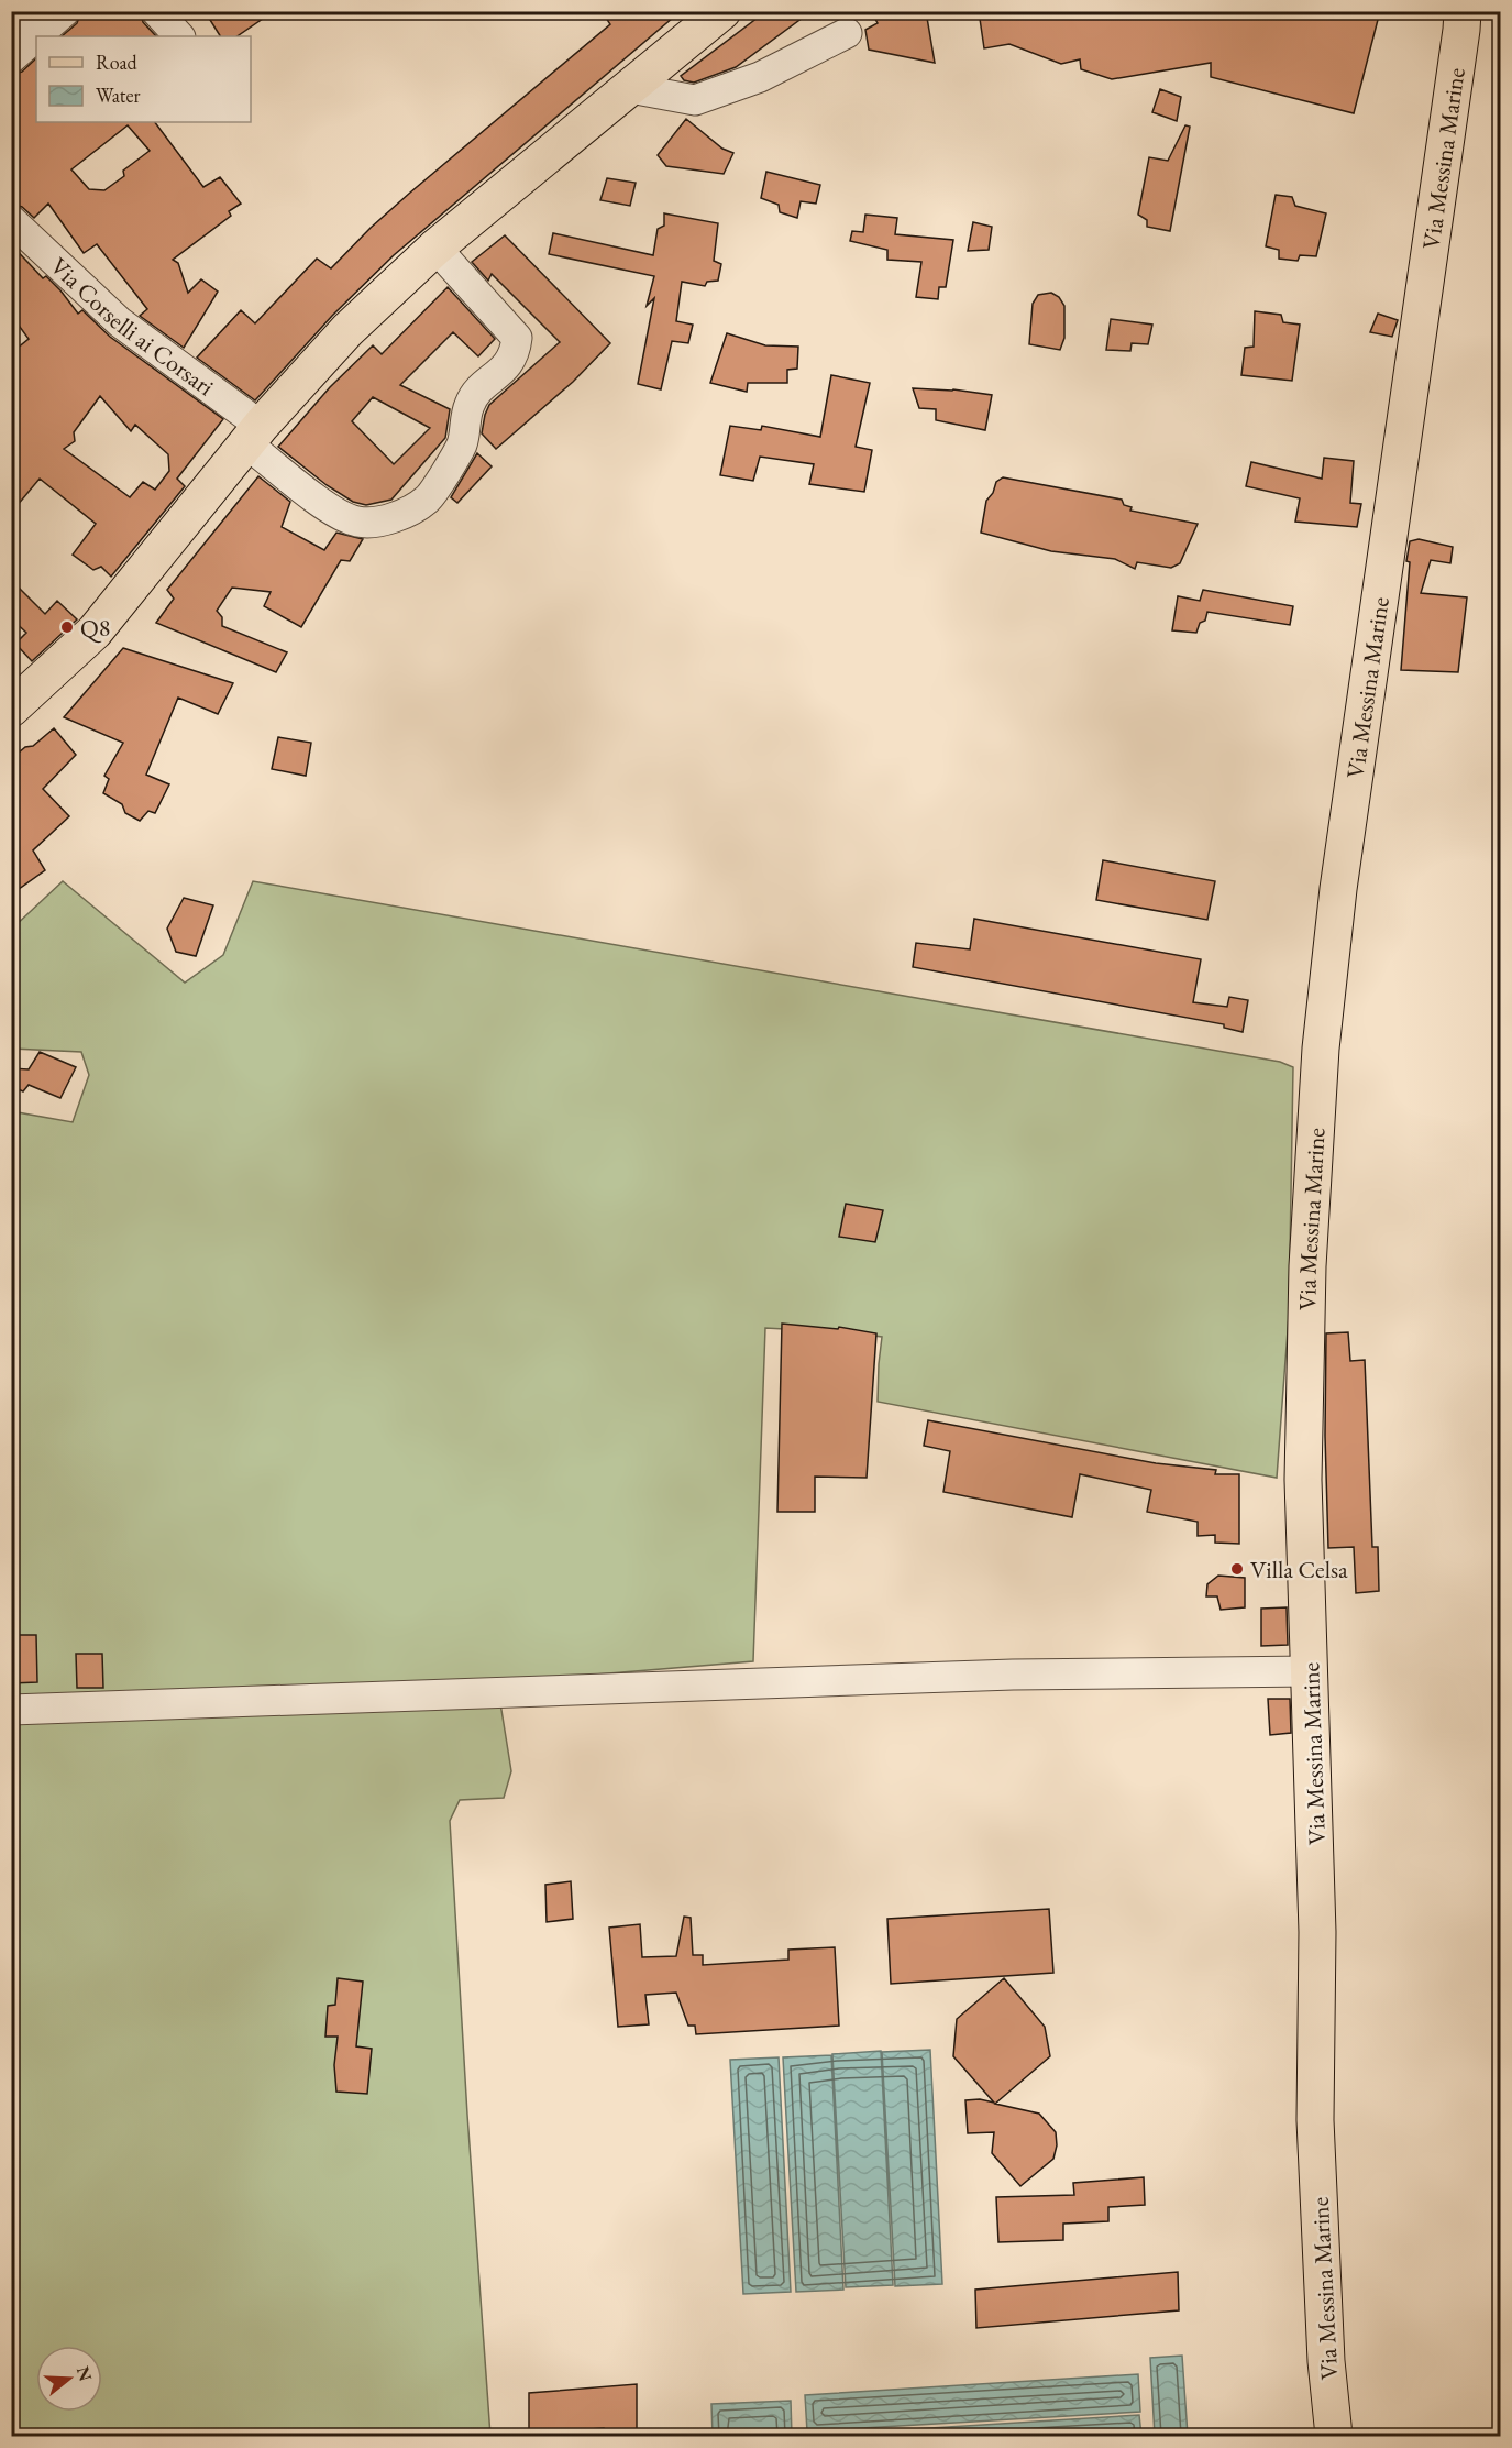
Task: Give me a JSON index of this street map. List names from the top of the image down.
{
  "streets": {
    "main road": ["Via Messina Marine"],
    "street": ["Via Corselli ai Corsari"]
  },
  "places": ["Q8", "Villa Celsa"],
  "legend": ["Road", "Water"],
  "north": "right"
}
